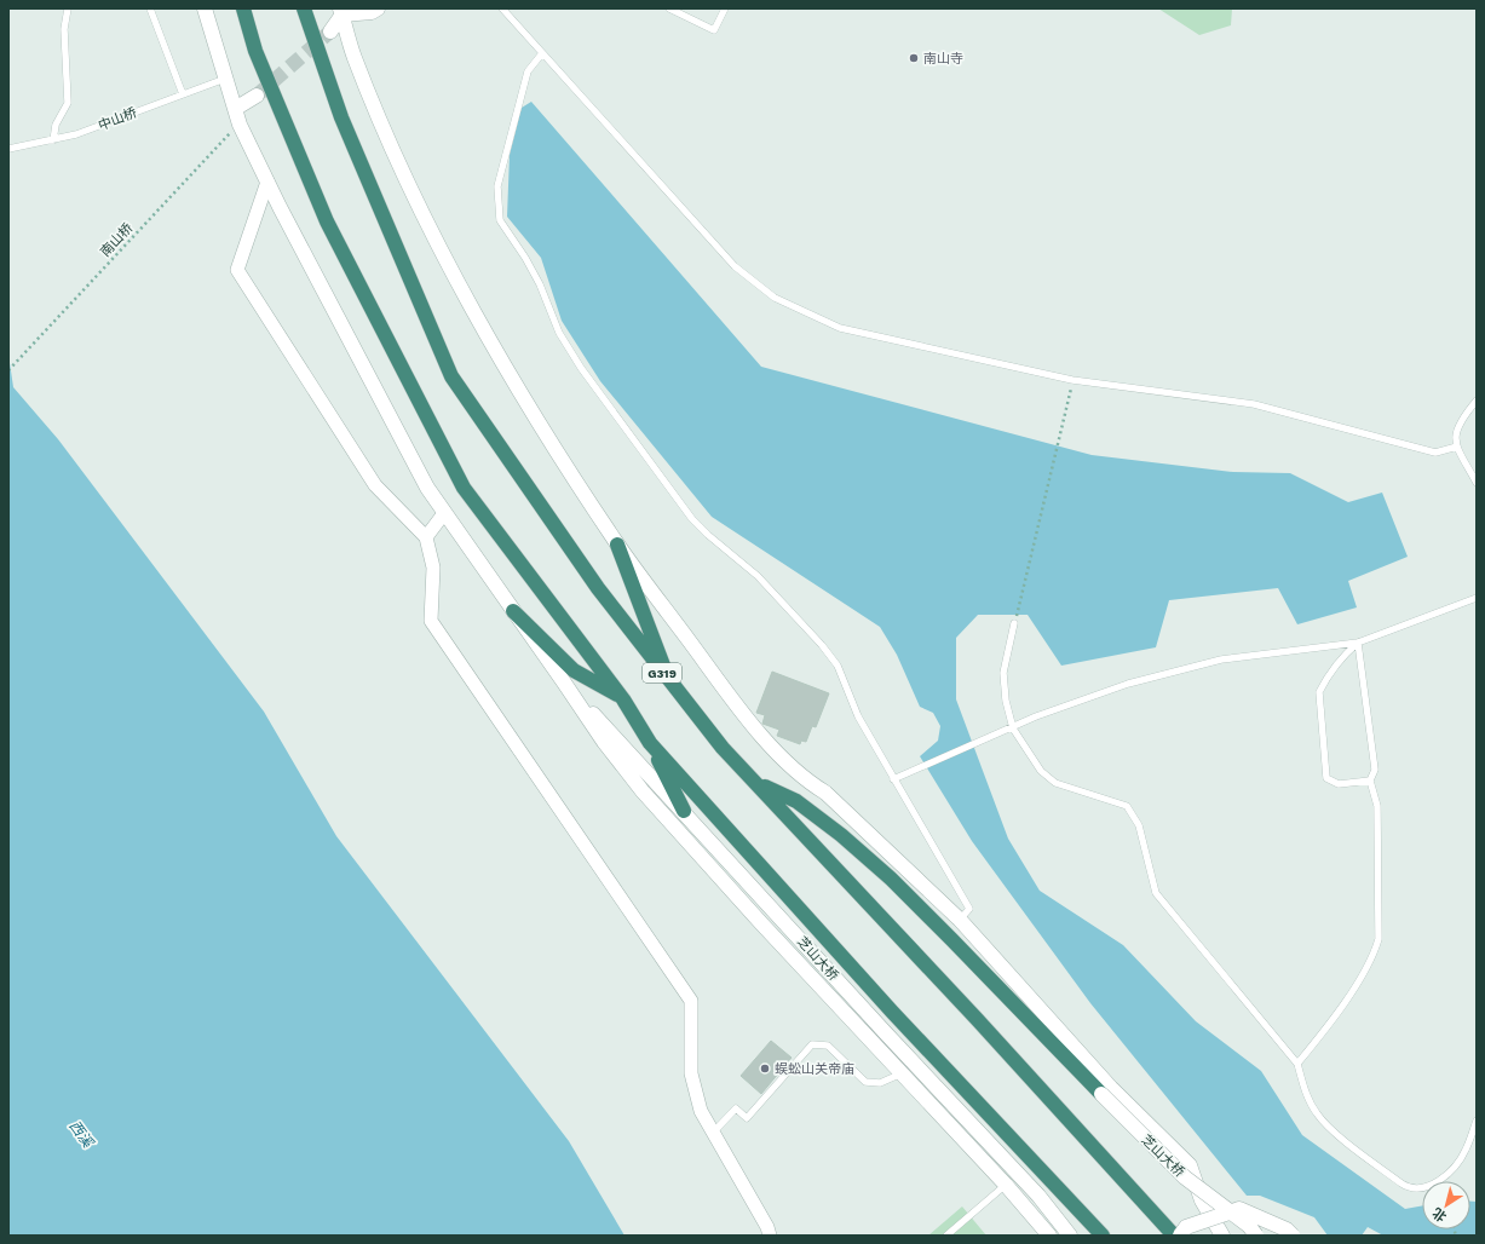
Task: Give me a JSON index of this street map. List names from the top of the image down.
{
  "streets": {
    "highway": ["G319"],
    "street": ["芝山大桥"],
    "lane": ["中山桥"],
    "path": ["南山桥"]
  },
  "water": ["西溪"],
  "places": ["南山寺", "蜈蚣山关帝庙"],
  "north": "bottom left"
}
